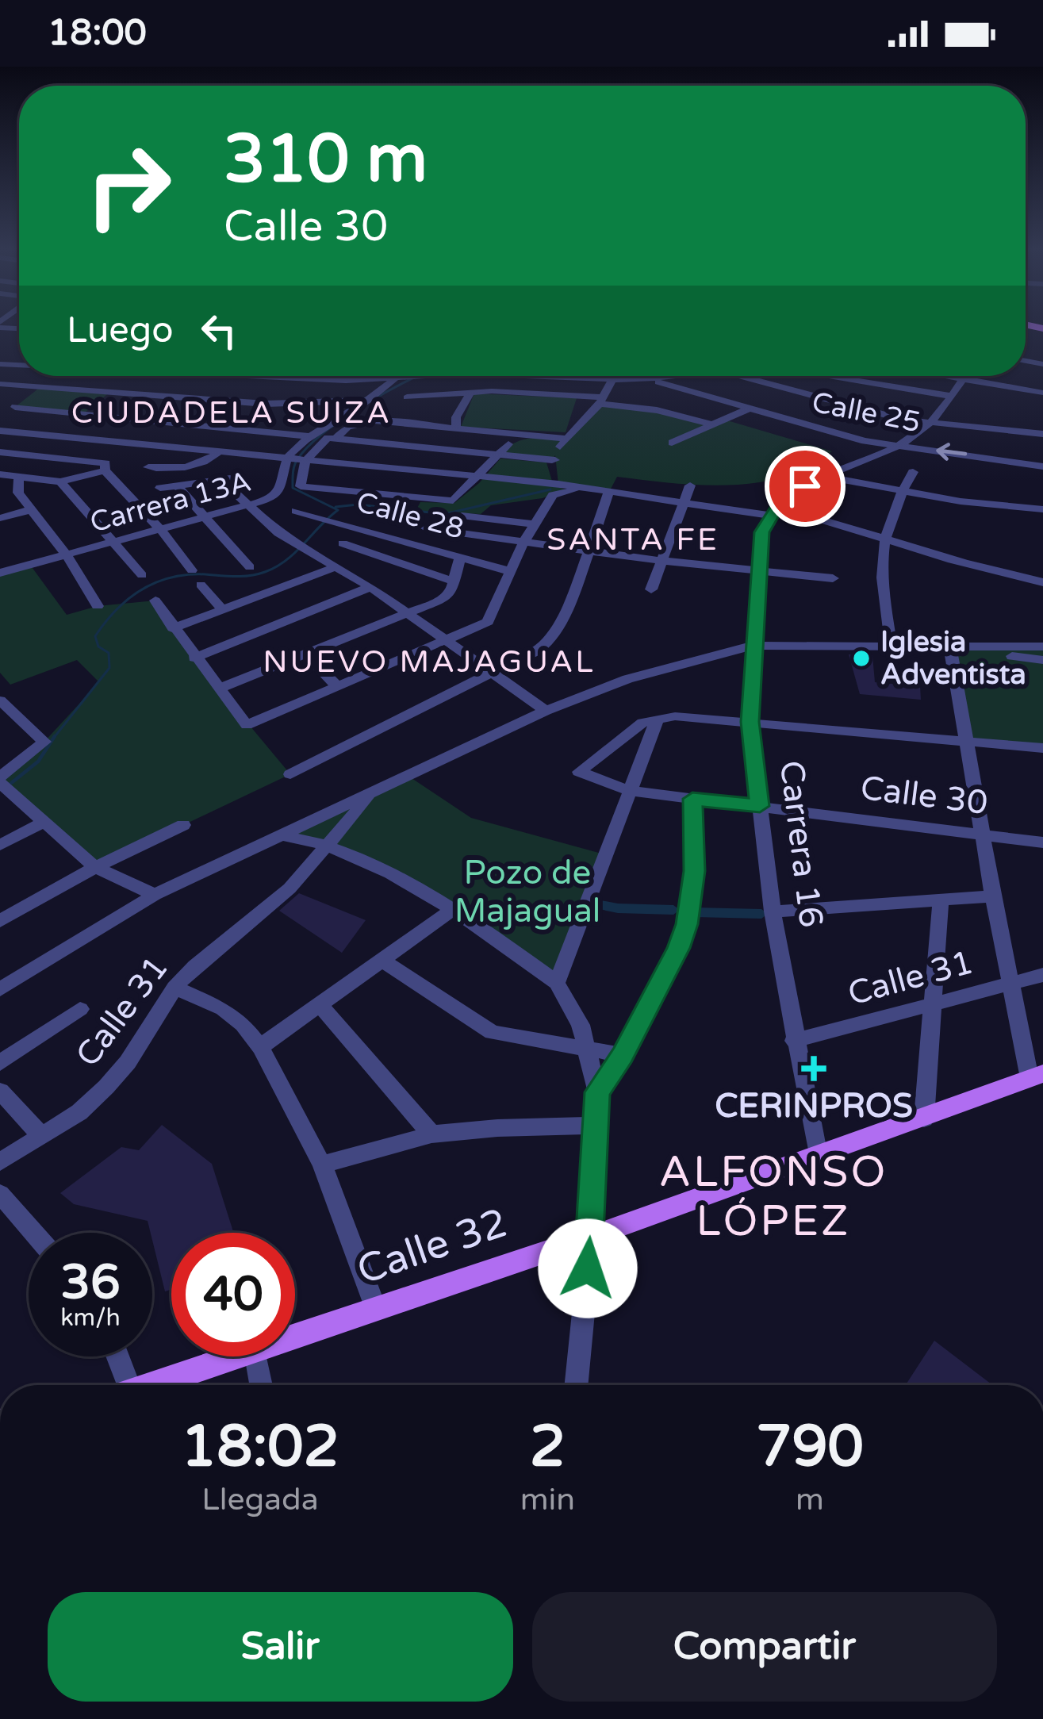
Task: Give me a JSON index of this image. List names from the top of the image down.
{
  "streets": {
    "main road": ["Calle 32"],
    "street": [
      "Calle 25",
      "Carrera 13A",
      "Calle 28",
      "Calle 30",
      "Carrera 16",
      "Calle 31"
    ]
  },
  "crossings": [
    ["Calle 30", "Carrera 16"],
    ["Carrera 16", "Calle 31"],
    ["Carrera 16", "Calle 32"]
  ],
  "districts": [
    "CIUDADELA SUIZA",
    "SANTA FE",
    "NUEVO MAJAGUAL",
    "ALFONSO LÓPEZ"
  ],
  "parks": ["Pozo de Majagual"],
  "places": {
    "other": ["Iglesia Adventista"],
    "health": ["CERINPROS"]
  },
  "page": {
    "status": "18:00",
    "turn": ["310 m", "Calle 30"],
    "then": "Luego",
    "speed": "36 km/h",
    "limit": "40",
    "eta": [
      "18:02",
      "Llegada",
      "2",
      "min",
      "790",
      "m"
    ],
    "buttons": ["Salir", "Compartir"]
  }
}
